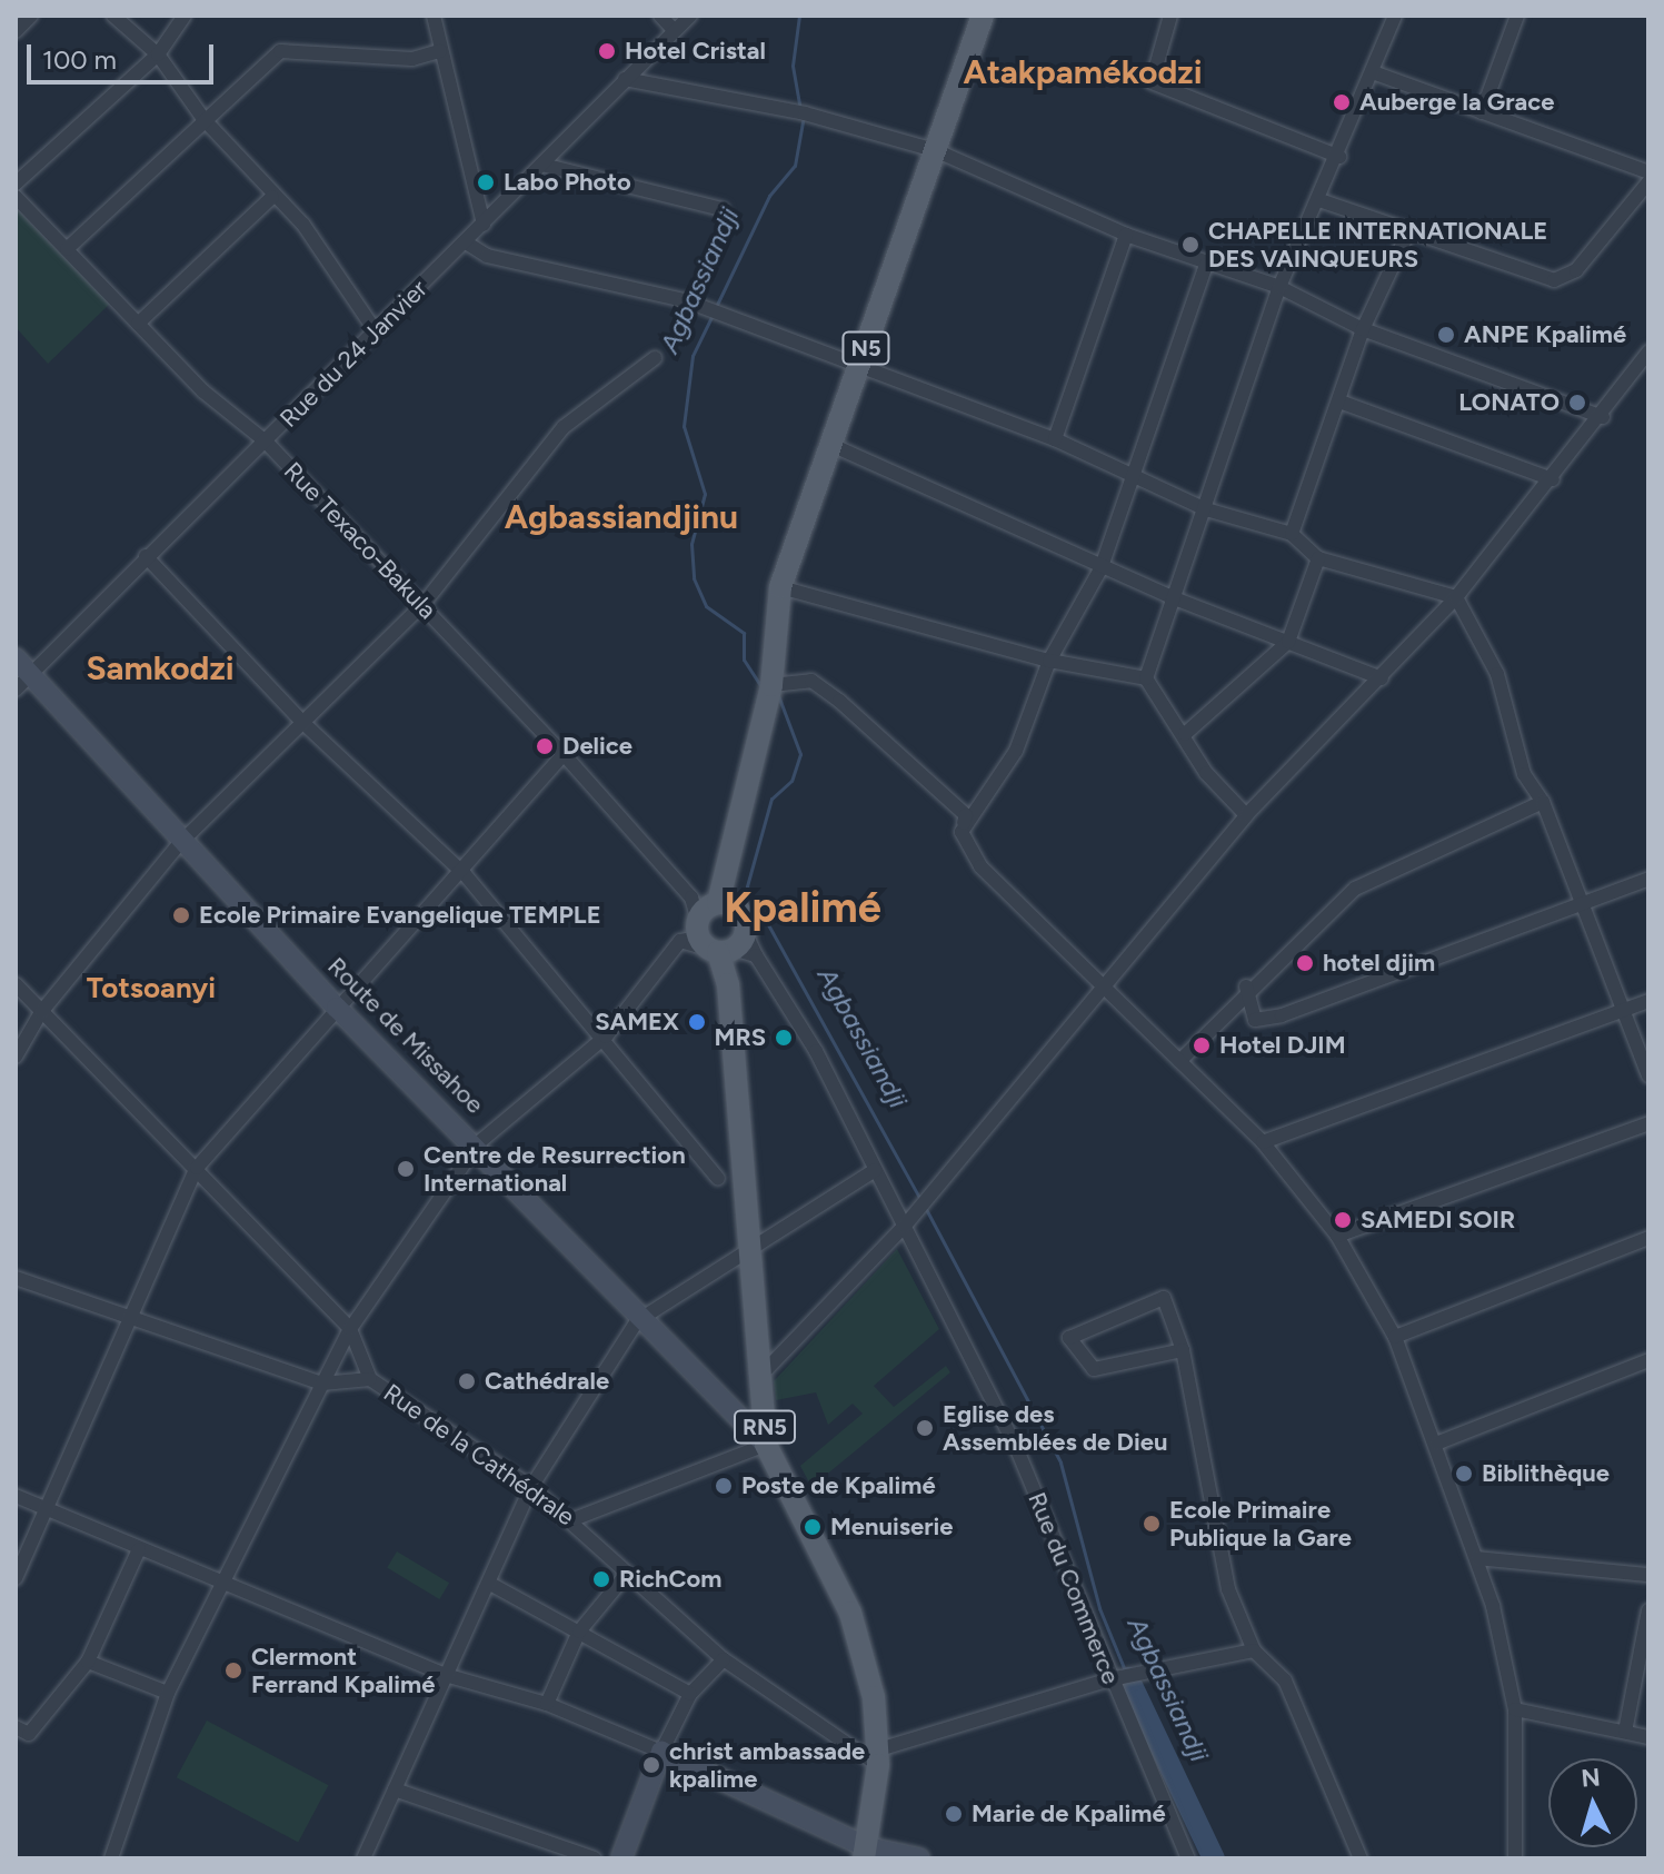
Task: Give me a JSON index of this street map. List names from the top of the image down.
{
  "streets": {
    "main road": ["N5", "Route de Missahoe", "RN5"],
    "street": [
      "Rue du 24 Janvier",
      "Rue Texaco-Bakula",
      "Rue de la Cathédrale",
      "Rue du Commerce"
    ]
  },
  "crossings": [
    ["N5", "RN5"],
    ["Rue du 24 Janvier", "Rue Texaco-Bakula"],
    ["Rue du 24 Janvier", "Route de Missahoe"],
    ["Route de Missahoe", "RN5"],
    ["RN5", "Rue de la Cathédrale"],
    ["RN5", "Rue du Commerce"]
  ],
  "districts": [
    "Atakpamékodzi",
    "Agbassiandjinu",
    "Samkodzi",
    "Kpalimé",
    "Totsoanyi"
  ],
  "water": ["Agbassiandji"],
  "places": [
    "Hotel Cristal",
    "Auberge la Grace",
    "Labo Photo",
    "CHAPELLE INTERNATIONALE DES VAINQUEURS",
    "ANPE Kpalimé",
    "LONATO",
    "Delice",
    "Ecole Primaire Evangelique TEMPLE",
    "hotel djim",
    "SAMEX",
    "MRS",
    "Hotel DJIM",
    "Centre de Resurrection International",
    "SAMEDI SOIR",
    "Cathédrale",
    "Eglise des Assemblées de Dieu",
    "Biblithèque",
    "Poste de Kpalimé",
    "Ecole Primaire Publique la Gare",
    "Menuiserie",
    "RichCom",
    "Clermont Ferrand Kpalimé",
    "christ ambassade kpalime",
    "Marie de Kpalimé"
  ],
  "scale_bar": "100 m",
  "north": "top"
}
